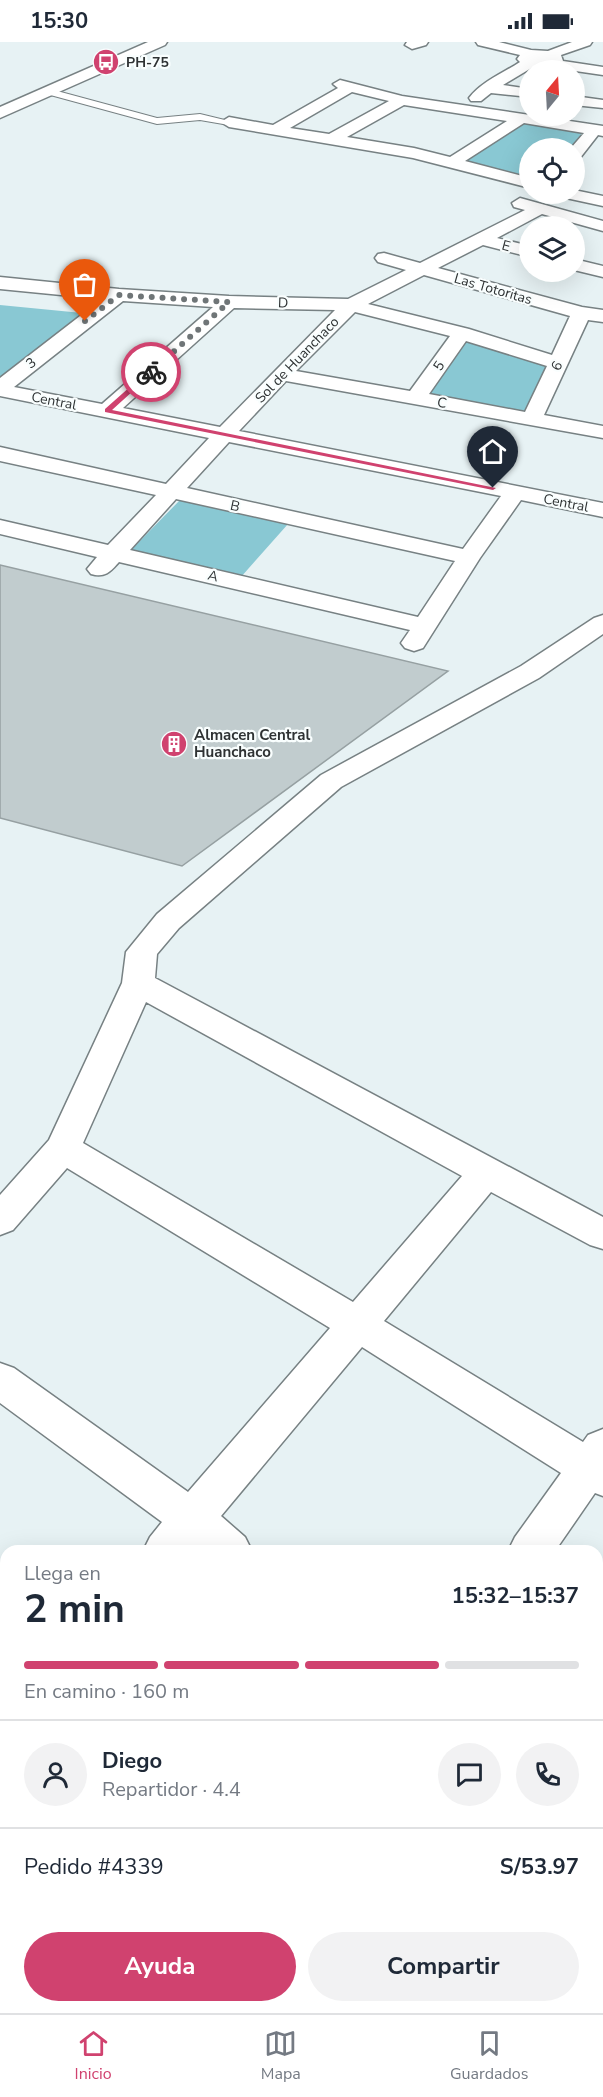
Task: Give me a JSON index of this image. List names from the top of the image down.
{
  "streets": {
    "main road": [
      "E",
      "Las Totoritas",
      "D",
      "Sol de Huanchaco",
      "3",
      "5",
      "6",
      "Central",
      "C",
      "B",
      "A"
    ]
  },
  "crossings": [
    ["E", "Sol de Huanchaco"],
    ["Las Totoritas", "Sol de Huanchaco"],
    ["Las Totoritas", "6"],
    ["D", "Sol de Huanchaco"],
    ["D", "3"],
    ["D", "5"],
    ["D", "6"],
    ["Sol de Huanchaco", "Central"],
    ["Sol de Huanchaco", "C"],
    ["Sol de Huanchaco", "B"],
    ["Sol de Huanchaco", "A"],
    ["3", "Central"],
    ["5", "C"],
    ["6", "C"],
    ["B", "A"]
  ],
  "places": {
    "bus stop": ["PH-75"],
    "building": ["Almacen Central Huanchaco"]
  },
  "north": "top",
  "page": {
    "status": "15:30",
    "heading": ["2 min", "Llega en", "15:32–15:37"],
    "panel": [
      "Diego",
      "Repartidor · 4.4",
      "Pedido #4339",
      "S/53.97"
    ],
    "bar": "En camino · 160 m",
    "buttons": ["Ayuda", "Compartir"],
    "tabs": ["Inicio", "Mapa", "Guardados"]
  }
}
